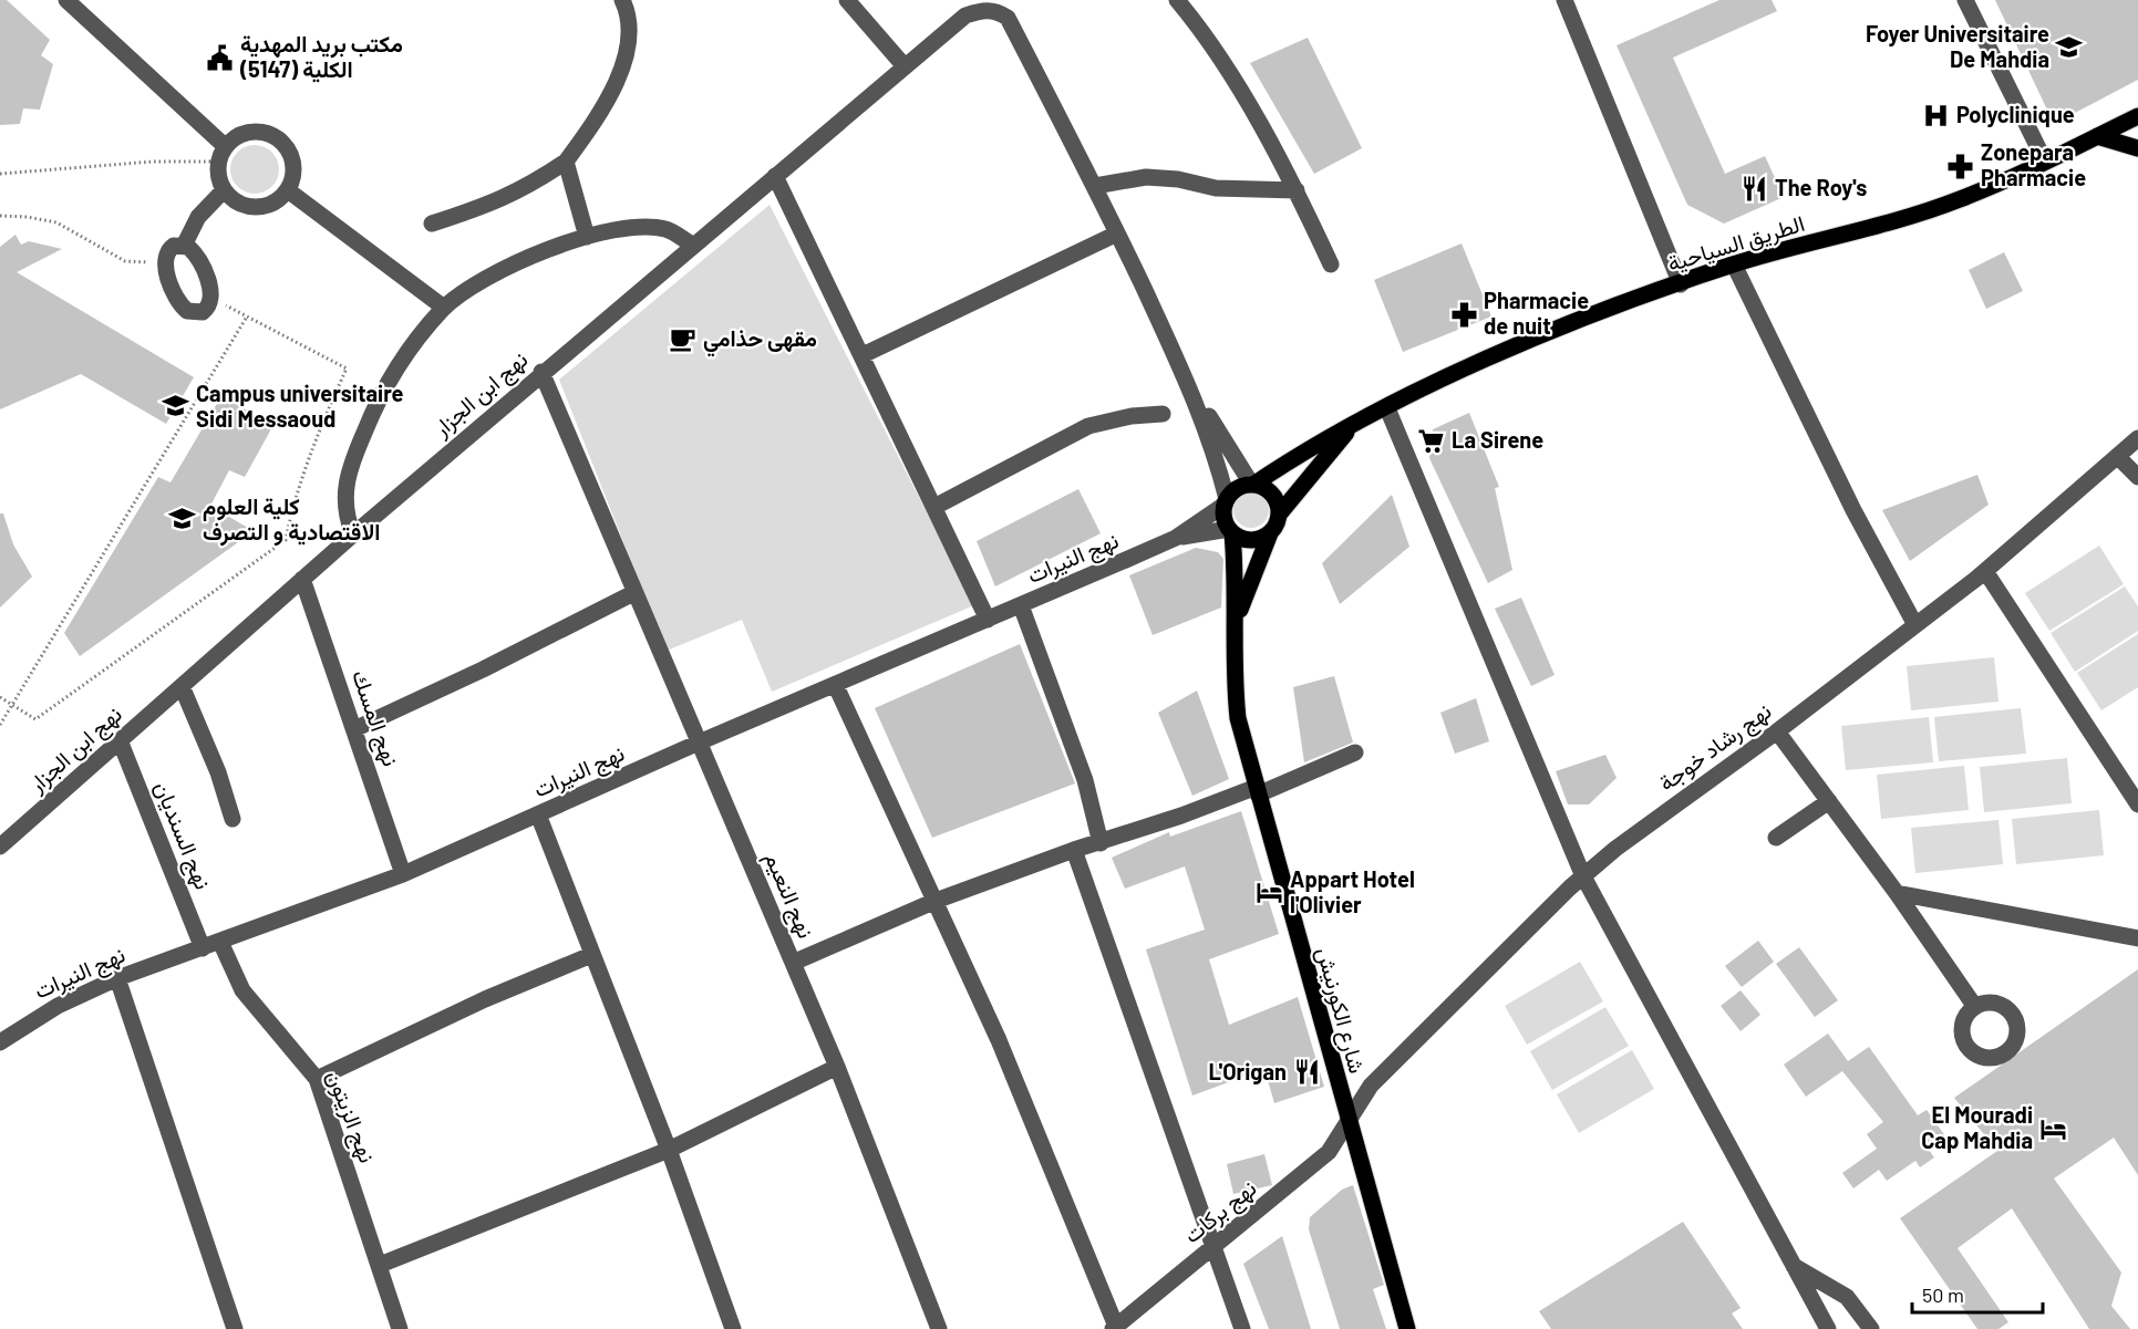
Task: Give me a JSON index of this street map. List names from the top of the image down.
{
  "streets": {
    "main road": ["الطريق السياحية", "شارع الكورنيش"],
    "street": [
      "نهج ابن الجزار",
      "نهج النيرات",
      "نهج المسك",
      "نهج رشاد خوجة",
      "نهج السنديان",
      "نهج النعيم",
      "نهج الزيتون",
      "نهج بركات"
    ]
  },
  "crossings": [
    ["الطريق السياحية", "شارع الكورنيش"],
    ["نهج ابن الجزار", "نهج المسك"],
    ["نهج ابن الجزار", "نهج السنديان"],
    ["نهج ابن الجزار", "نهج النعيم"],
    ["نهج النيرات", "نهج المسك"],
    ["نهج النيرات", "نهج السنديان"],
    ["نهج النيرات", "نهج النعيم"],
    ["نهج النيرات", "نهج الزيتون"],
    ["نهج رشاد خوجة", "شارع الكورنيش"],
    ["نهج رشاد خوجة", "نهج بركات"],
    ["شارع الكورنيش", "نهج بركات"]
  ],
  "places": {
    "school or university": ["Foyer Universitaire De Mahdia", "Campus universitaire Sidi Messaoud", "كلية العلوم الاقتصادية و التصرف"],
    "public building": ["مكتب بريد المهدية الكلية (5147)"],
    "hospital": ["Polyclinique"],
    "pharmacy": ["Zonepara Pharmacie", "Pharmacie de nuit"],
    "restaurant": ["The Roy's", "L'Origan"],
    "cafe": ["مقهى حذامي"],
    "supermarket": ["La Sirene"],
    "hotel": ["Appart Hotel l'Olivier", "El Mouradi Cap Mahdia"]
  },
  "scale_bar": "50 m"
}
